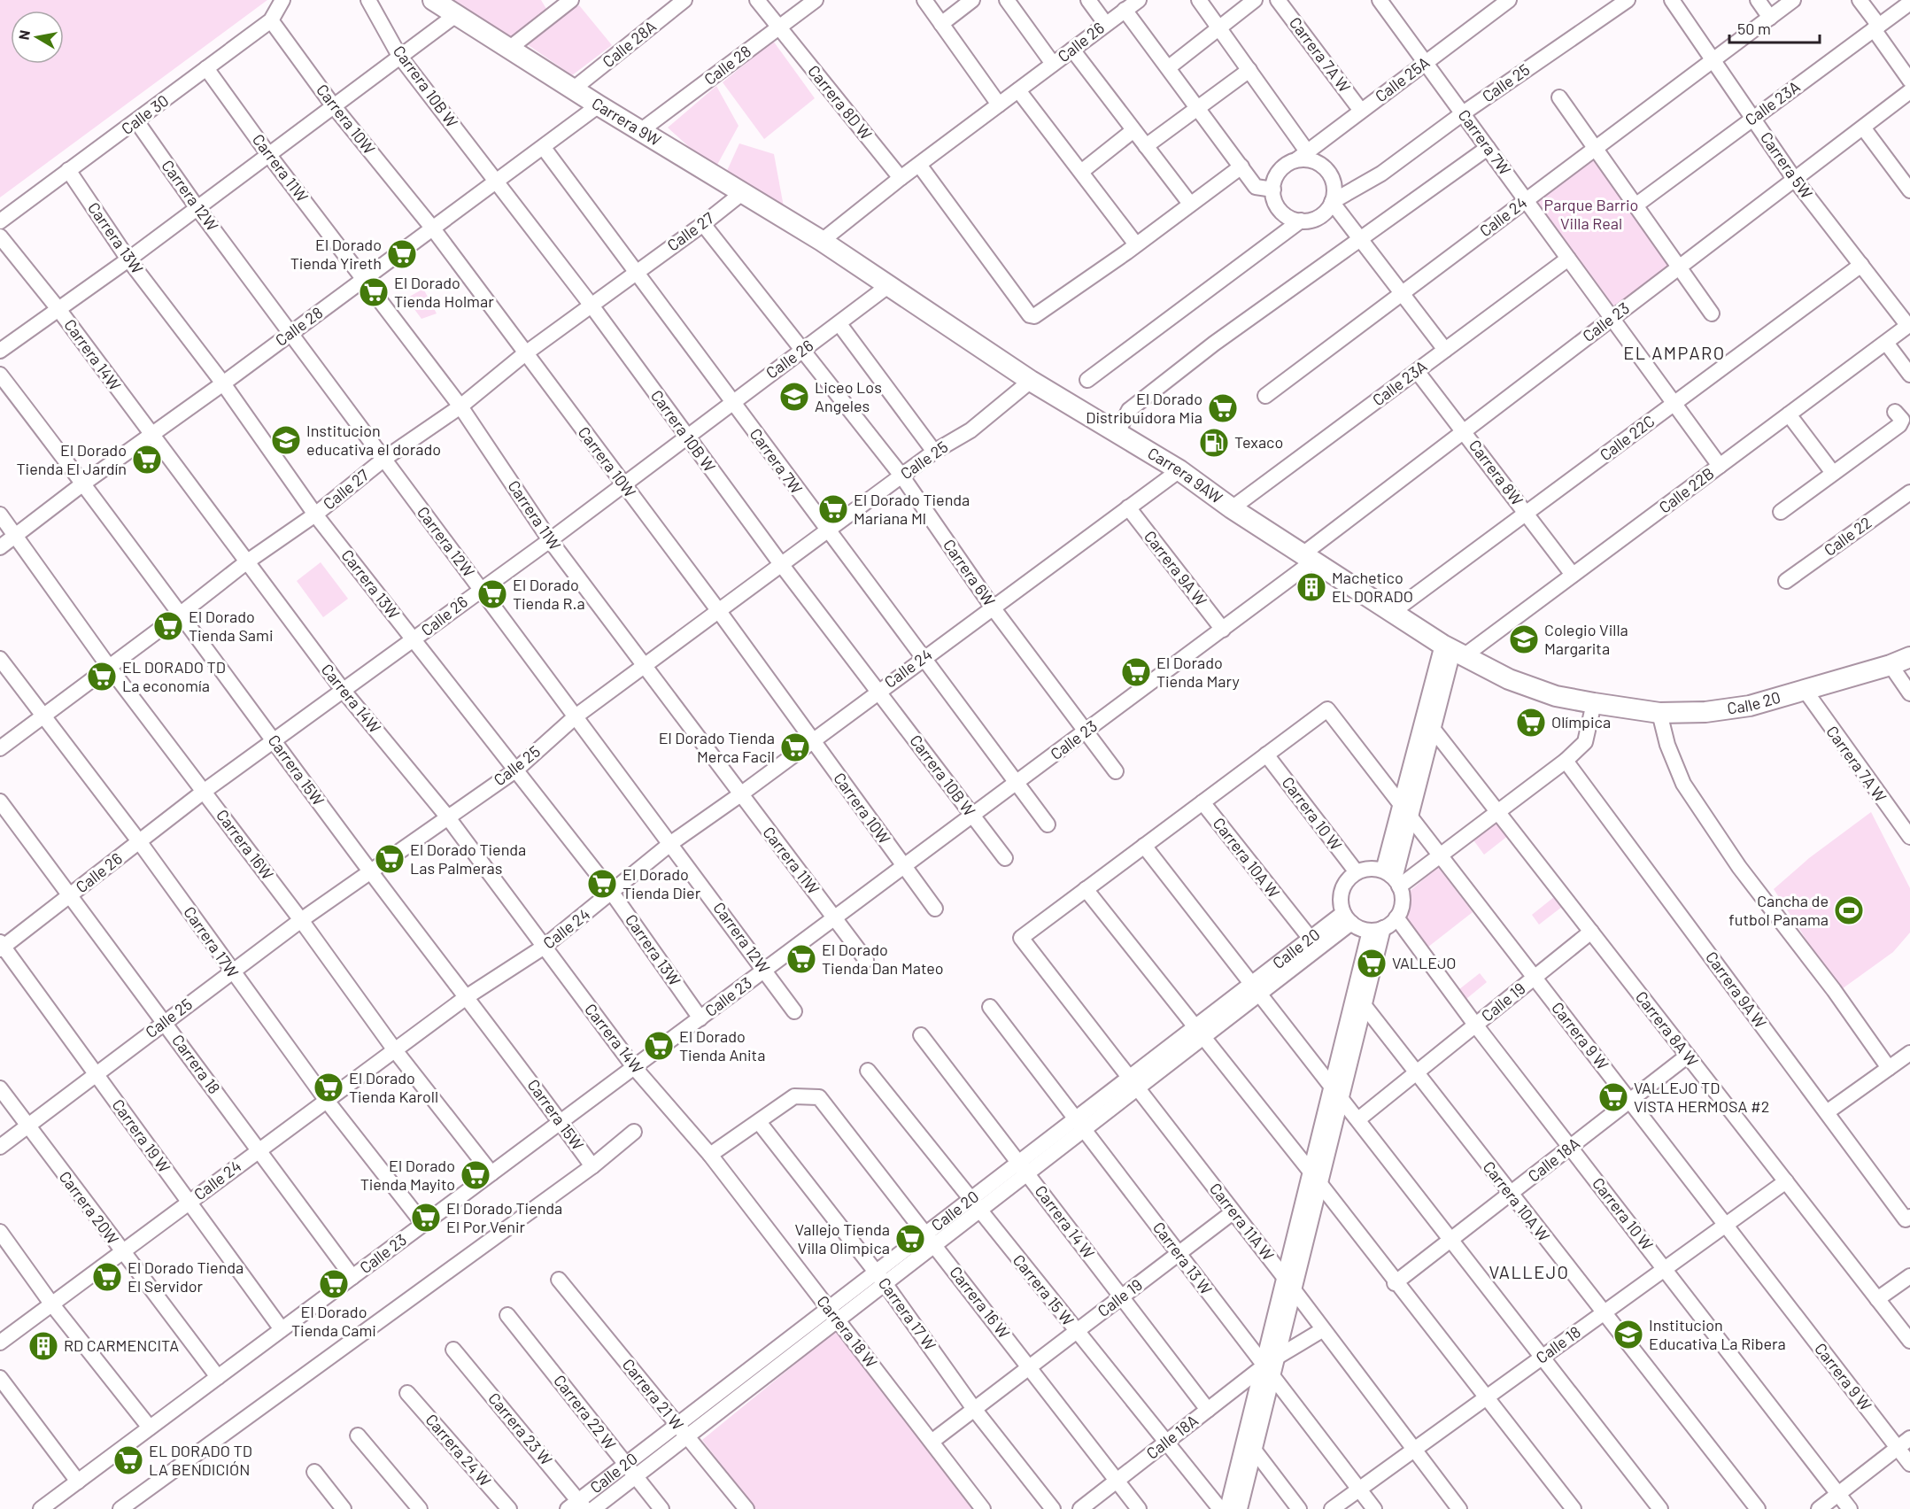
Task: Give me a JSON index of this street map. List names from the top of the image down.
{
  "streets": {
    "main road": ["Carrera 9W", "Carrera 9AW", "Calle 20"],
    "street": [
      "Calle 26",
      "Calle 28A",
      "Carrera 7A W",
      "Calle 28",
      "Calle 25A",
      "Calle 25",
      "Carrera 10B W",
      "Carrera 8D W",
      "Calle 23A",
      "Calle 30",
      "Carrera 10W",
      "Carrera 7W",
      "Carrera 5W",
      "Carrera 11W",
      "Carrera 12W",
      "Calle 24",
      "Calle 27",
      "Carrera 13W",
      "Calle 23",
      "Carrera 14W",
      "Calle 22C",
      "Carrera 8W",
      "Calle 22B",
      "Calle 22",
      "Carrera 9A W",
      "Carrera 6W",
      "Carrera 15W",
      "Carrera 10 W",
      "Carrera 16W",
      "Carrera 10A W",
      "Carrera 17W",
      "Calle 19",
      "Carrera 8A W",
      "Carrera 9 W",
      "Carrera 18",
      "Carrera 19 W",
      "Calle 18A",
      "Carrera 20W",
      "Carrera 14 W",
      "Carrera 11A W",
      "Carrera 13 W",
      "Carrera 15 W",
      "Carrera 16 W",
      "Carrera 17 W",
      "Carrera 18 W",
      "Calle 18",
      "Carrera 21 W",
      "Carrera 22 W",
      "Carrera 23 W",
      "Carrera 24 W"
    ]
  },
  "crossings": [
    ["Calle 26", "Carrera 10B W"],
    ["Calle 26", "Carrera 8D W"],
    ["Calle 26", "Carrera 10W"],
    ["Calle 26", "Carrera 9W"],
    ["Calle 26", "Carrera 7W"],
    ["Calle 26", "Carrera 11W"],
    ["Calle 26", "Carrera 12W"],
    ["Calle 26", "Carrera 13W"],
    ["Calle 26", "Carrera 14W"],
    ["Calle 26", "Carrera 9AW"],
    ["Calle 26", "Carrera 6W"],
    ["Calle 26", "Carrera 15W"],
    ["Calle 26", "Carrera 16W"],
    ["Calle 26", "Carrera 17W"],
    ["Calle 26", "Carrera 18"],
    ["Calle 26", "Carrera 19 W"],
    ["Calle 28A", "Carrera 9W"],
    ["Carrera 7A W", "Calle 25A"],
    ["Carrera 7A W", "Calle 20"],
    ["Calle 28", "Carrera 10B W"],
    ["Calle 28", "Carrera 8D W"],
    ["Calle 28", "Carrera 10W"],
    ["Calle 28", "Carrera 9W"],
    ["Calle 28", "Carrera 7W"],
    ["Calle 28", "Carrera 11W"],
    ["Calle 28", "Carrera 12W"],
    ["Calle 28", "Carrera 13W"],
    ["Calle 28", "Carrera 14W"],
    ["Calle 28", "Carrera 15W"],
    ["Calle 28", "Carrera 16W"],
    ["Calle 25A", "Calle 25"],
    ["Calle 25A", "Carrera 7W"],
    ["Calle 25", "Carrera 10B W"],
    ["Calle 25", "Carrera 10W"],
    ["Calle 25", "Carrera 7W"],
    ["Calle 25", "Carrera 11W"],
    ["Calle 25", "Carrera 12W"],
    ["Calle 25", "Carrera 13W"],
    ["Calle 25", "Carrera 14W"],
    ["Calle 25", "Carrera 9AW"],
    ["Calle 25", "Carrera 6W"],
    ["Calle 25", "Carrera 15W"],
    ["Calle 25", "Carrera 16W"],
    ["Calle 25", "Carrera 17W"],
    ["Calle 25", "Carrera 18"],
    ["Calle 25", "Carrera 19 W"],
    ["Calle 25", "Carrera 20W"],
    ["Carrera 10B W", "Calle 24"],
    ["Carrera 10B W", "Calle 27"],
    ["Carrera 10B W", "Calle 23"],
    ["Calle 23A", "Carrera 7W"],
    ["Calle 23A", "Carrera 5W"],
    ["Calle 23A", "Carrera 8W"],
    ["Calle 23A", "Carrera 9AW"],
    ["Calle 30", "Carrera 10W"],
    ["Calle 30", "Carrera 11W"],
    ["Calle 30", "Carrera 12W"],
    ["Calle 30", "Carrera 13W"],
    ["Carrera 10W", "Calle 24"],
    ["Carrera 10W", "Calle 27"],
    ["Carrera 10W", "Calle 23"],
    ["Carrera 9W", "Calle 27"],
    ["Carrera 9W", "Carrera 9AW"],
    ["Carrera 7W", "Calle 24"],
    ["Carrera 7W", "Calle 27"],
    ["Carrera 7W", "Calle 23"],
    ["Carrera 7W", "Calle 22C"],
    ["Carrera 7W", "Calle 22B"],
    ["Carrera 5W", "Calle 24"],
    ["Carrera 5W", "Calle 23"],
    ["Carrera 5W", "Calle 22C"],
    ["Carrera 5W", "Calle 22B"],
    ["Carrera 11W", "Calle 24"],
    ["Carrera 11W", "Calle 27"],
    ["Carrera 11W", "Calle 23"],
    ["Carrera 12W", "Calle 24"],
    ["Carrera 12W", "Calle 27"],
    ["Carrera 12W", "Calle 23"],
    ["Calle 24", "Carrera 13W"],
    ["Calle 24", "Carrera 14W"],
    ["Calle 24", "Carrera 9AW"],
    ["Calle 24", "Carrera 9A W"],
    ["Calle 24", "Carrera 6W"],
    ["Calle 24", "Carrera 15W"],
    ["Calle 24", "Carrera 16W"],
    ["Calle 24", "Carrera 17W"],
    ["Calle 24", "Carrera 18"],
    ["Calle 24", "Carrera 19 W"],
    ["Calle 24", "Carrera 20W"],
    ["Calle 27", "Carrera 13W"],
    ["Calle 27", "Carrera 14W"],
    ["Calle 27", "Carrera 6W"],
    ["Calle 27", "Carrera 15W"],
    ["Calle 27", "Carrera 16W"],
    ["Calle 27", "Carrera 17W"],
    ["Carrera 13W", "Calle 23"],
    ["Calle 23", "Carrera 14W"],
    ["Calle 23", "Carrera 8W"],
    ["Calle 23", "Carrera 9AW"],
    ["Calle 23", "Carrera 9A W"],
    ["Calle 23", "Carrera 6W"],
    ["Calle 23", "Carrera 15W"],
    ["Calle 23", "Carrera 16W"],
    ["Calle 23", "Carrera 17W"],
    ["Calle 23", "Carrera 18"],
    ["Calle 23", "Carrera 19 W"],
    ["Calle 23", "Carrera 20W"],
    ["Carrera 14W", "Carrera 18 W"],
    ["Calle 22C", "Carrera 8W"],
    ["Calle 22C", "Carrera 9AW"],
    ["Carrera 8W", "Calle 22B"],
    ["Carrera 9AW", "Calle 22B"],
    ["Carrera 9AW", "Calle 20"],
    ["Calle 20", "Carrera 10 W"],
    ["Calle 20", "Carrera 10A W"],
    ["Calle 20", "Carrera 14 W"],
    ["Calle 20", "Carrera 11A W"],
    ["Calle 20", "Carrera 13 W"],
    ["Calle 20", "Carrera 15 W"],
    ["Calle 20", "Carrera 16 W"],
    ["Calle 20", "Carrera 17 W"],
    ["Calle 20", "Carrera 18 W"],
    ["Calle 20", "Carrera 21 W"],
    ["Calle 20", "Carrera 22 W"],
    ["Calle 20", "Carrera 23 W"],
    ["Carrera 10 W", "Calle 19"],
    ["Carrera 10 W", "Carrera 9 W"],
    ["Carrera 10 W", "Calle 18A"],
    ["Carrera 10 W", "Calle 18"],
    ["Carrera 10A W", "Calle 19"],
    ["Carrera 10A W", "Calle 18A"],
    ["Carrera 10A W", "Calle 18"],
    ["Calle 19", "Carrera 8A W"],
    ["Calle 19", "Carrera 9 W"],
    ["Calle 19", "Carrera 14 W"],
    ["Calle 19", "Carrera 11A W"],
    ["Calle 19", "Carrera 13 W"],
    ["Calle 19", "Carrera 15 W"],
    ["Calle 19", "Carrera 16 W"],
    ["Calle 19", "Carrera 17 W"],
    ["Calle 19", "Carrera 18 W"],
    ["Carrera 8A W", "Calle 18A"],
    ["Carrera 8A W", "Calle 18"],
    ["Carrera 9 W", "Calle 18A"],
    ["Carrera 9 W", "Calle 18"],
    ["Calle 18A", "Carrera 14 W"],
    ["Calle 18A", "Carrera 13 W"],
    ["Calle 18A", "Carrera 15 W"],
    ["Calle 18A", "Carrera 16 W"],
    ["Carrera 11A W", "Calle 18"],
    ["Carrera 13 W", "Calle 18"],
    ["Carrera 16 W", "Carrera 17 W"]
  ],
  "districts": ["EL AMPARO", "VALLEJO"],
  "parks": ["Parque Barrio Villa Real"],
  "places": {
    "supermarket": [
      "El Dorado Tienda Yireth",
      "El Dorado Tienda Holmar",
      "El Dorado Distribuidora Mia",
      "El Dorado Tienda El Jardín",
      "El Dorado Tienda Mariana Ml",
      "El Dorado Tienda R.a",
      "El Dorado Tienda Sami",
      "El Dorado Tienda Mary",
      "EL DORADO TD La economía",
      "Olímpica",
      "El Dorado Tienda Merca Facil",
      "El Dorado Tienda Las Palmeras",
      "El Dorado Tienda Dier",
      "El Dorado Tienda Dan Mateo",
      "VALLEJO",
      "El Dorado Tienda Anita",
      "El Dorado Tienda Karoll",
      "VALLEJO TD VISTA HERMOSA #2",
      "El Dorado Tienda Mayito",
      "El Dorado Tienda El Por Venir",
      "Vallejo Tienda Villa Olimpica",
      "El Dorado Tienda El Servidor",
      "El Dorado Tienda Cami",
      "EL DORADO TD LA BENDICIÓN"
    ],
    "school or university": [
      "Liceo Los Angeles",
      "Institucion educativa el dorado",
      "Colegio Villa Margarita",
      "Institucion Educativa La Ribera"
    ],
    "fuel station": ["Texaco"],
    "building": ["Machetico EL DORADO", "RD CARMENCITA"],
    "sports": ["Cancha de futbol Panama"]
  },
  "scale_bar": "50 m",
  "north": "left"
}
